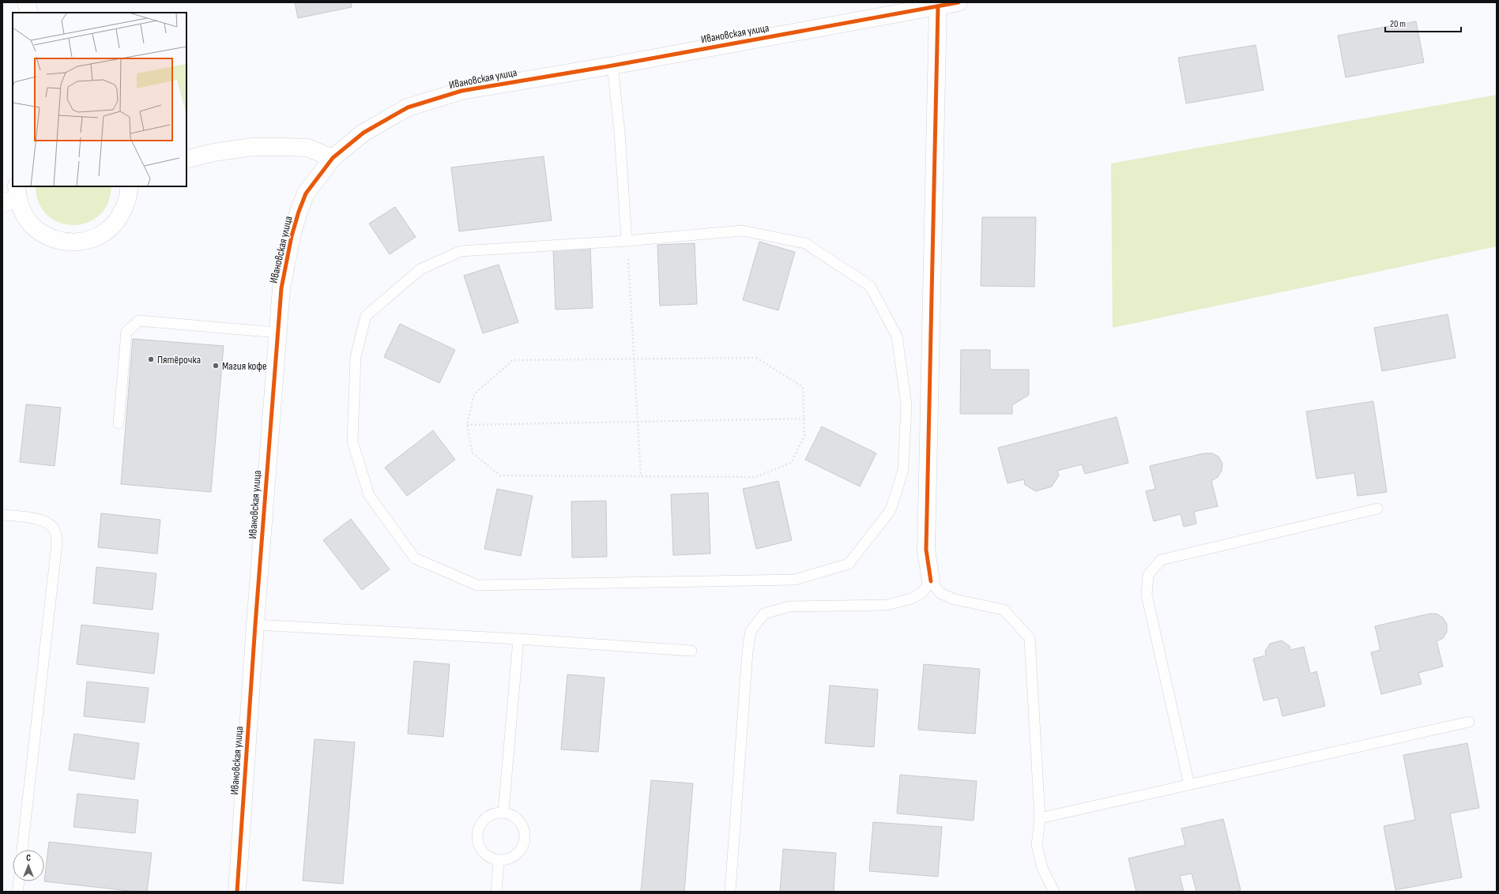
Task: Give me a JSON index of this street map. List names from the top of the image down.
{
  "streets": {
    "street": ["Ивановская улица"]
  },
  "places": ["Пятёрочка", "Магия кофе"],
  "scale_bar": "20 m",
  "north": "top"
}
